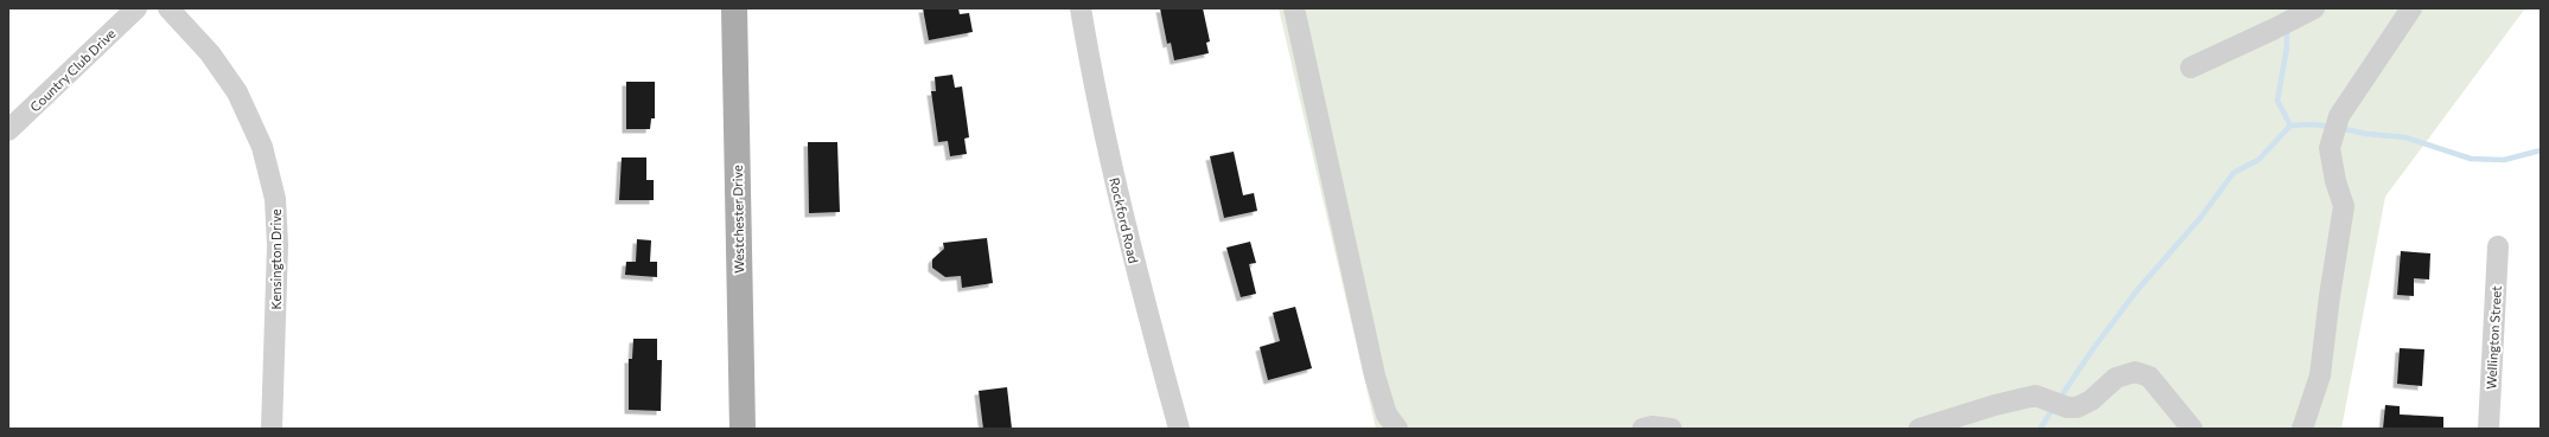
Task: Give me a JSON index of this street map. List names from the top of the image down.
{
  "streets": {
    "main road": ["Westchester Drive"],
    "street": [
      "Country Club Drive",
      "Rockford Road",
      "Kensington Drive",
      "Wellington Street"
    ]
  }
}
